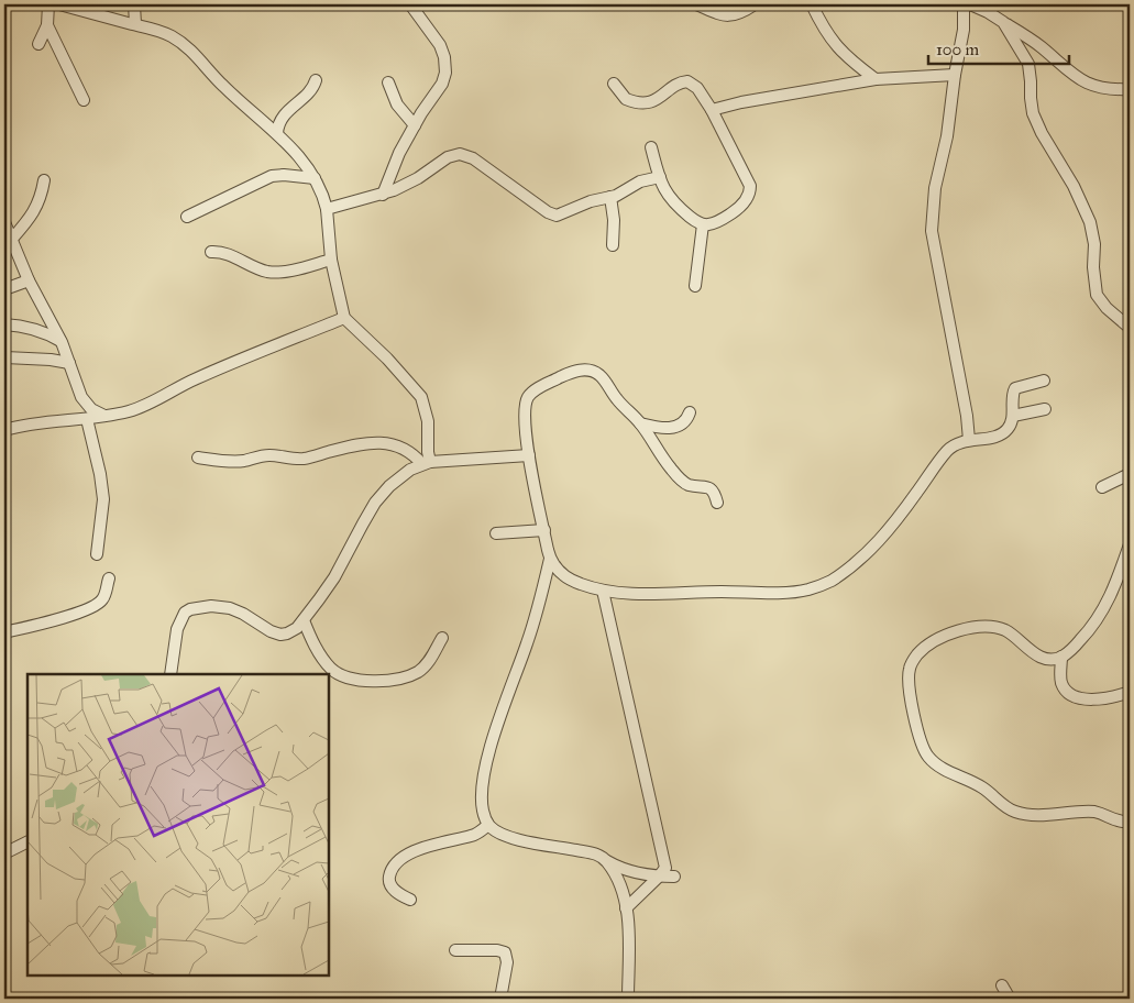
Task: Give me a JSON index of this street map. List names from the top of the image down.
{
  "scale_bar": "100 m"
}
